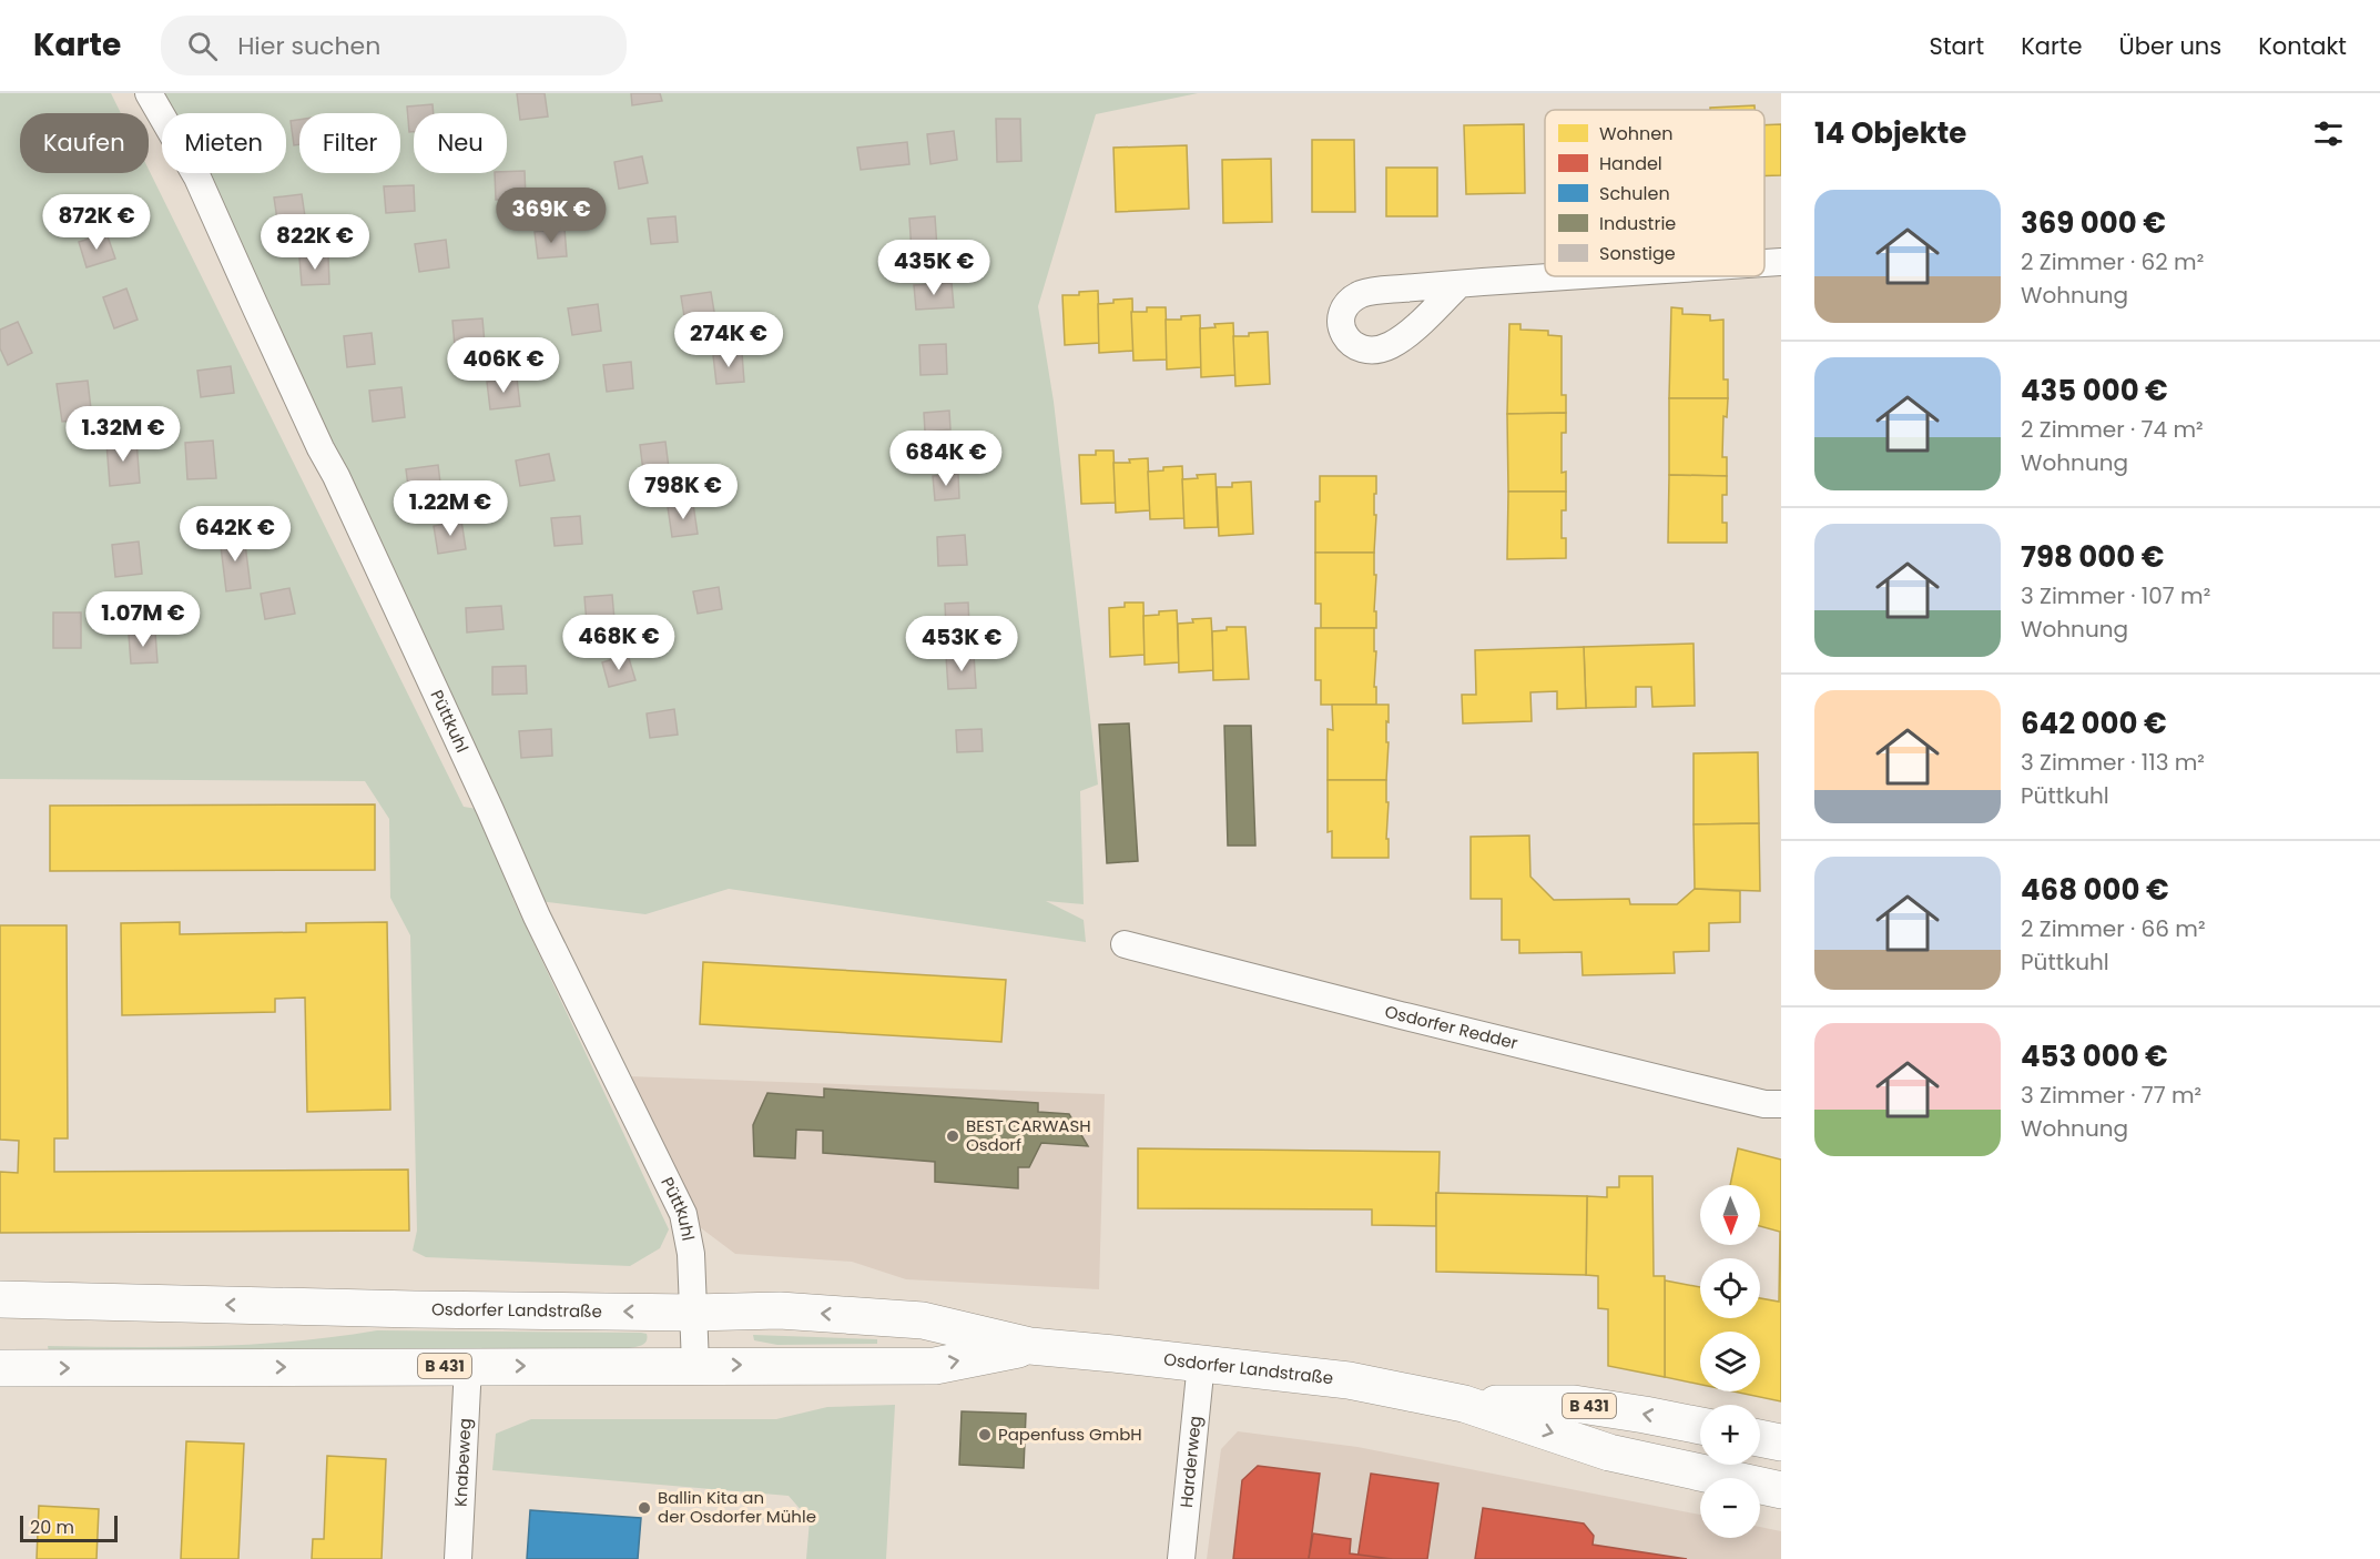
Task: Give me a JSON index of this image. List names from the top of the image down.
{
  "streets": {
    "main road": ["Osdorfer Landstraße", "B 431"],
    "street": [
      "Püttkuhl",
      "Osdorfer Redder",
      "Harderweg",
      "Knabeweg"
    ]
  },
  "crossings": [
    ["Püttkuhl", "Osdorfer Landstraße"],
    ["Osdorfer Landstraße", "Harderweg"],
    ["Osdorfer Landstraße", "Knabeweg"]
  ],
  "places": ["BEST CARWASH Osdorf", "Papenfuss GmbH", "Ballin Kita an der Osdorfer Mühle"],
  "legend": [
    "Wohnen",
    "Handel",
    "Schulen",
    "Industrie",
    "Sonstige"
  ],
  "scale_bar": "20 m",
  "north": "bottom",
  "page": {
    "header": "Karte",
    "search": "Hier suchen",
    "nav": [
      "Start",
      "Karte",
      "Über uns",
      "Kontakt"
    ],
    "heading": "14 Objekte",
    "chip": [
      "Kaufen",
      "Mieten",
      "Filter",
      "Neu"
    ],
    "list": [
      {
        "name": "369 000 €",
        "note": "2 Zimmer · 62 m² · Wohnung"
      },
      {
        "name": "435 000 €",
        "note": "2 Zimmer · 74 m² · Wohnung"
      },
      {
        "name": "798 000 €",
        "note": "3 Zimmer · 107 m² · Wohnung"
      },
      {
        "name": "642 000 €",
        "note": "3 Zimmer · 113 m² · Püttkuhl"
      },
      {
        "name": "468 000 €",
        "note": "2 Zimmer · 66 m² · Püttkuhl"
      },
      {
        "name": "453 000 €",
        "note": "3 Zimmer · 77 m² · Wohnung"
      }
    ],
    "price": [
      "369K €",
      "872K €",
      "822K €",
      "435K €",
      "274K €",
      "406K €",
      "1.32M €",
      "684K €",
      "798K €",
      "1.22M €",
      "642K €",
      "1.07M €",
      "468K €",
      "453K €"
    ],
    "map_buttons": ["+", "−"],
    "scale": "20 m"
  }
}
